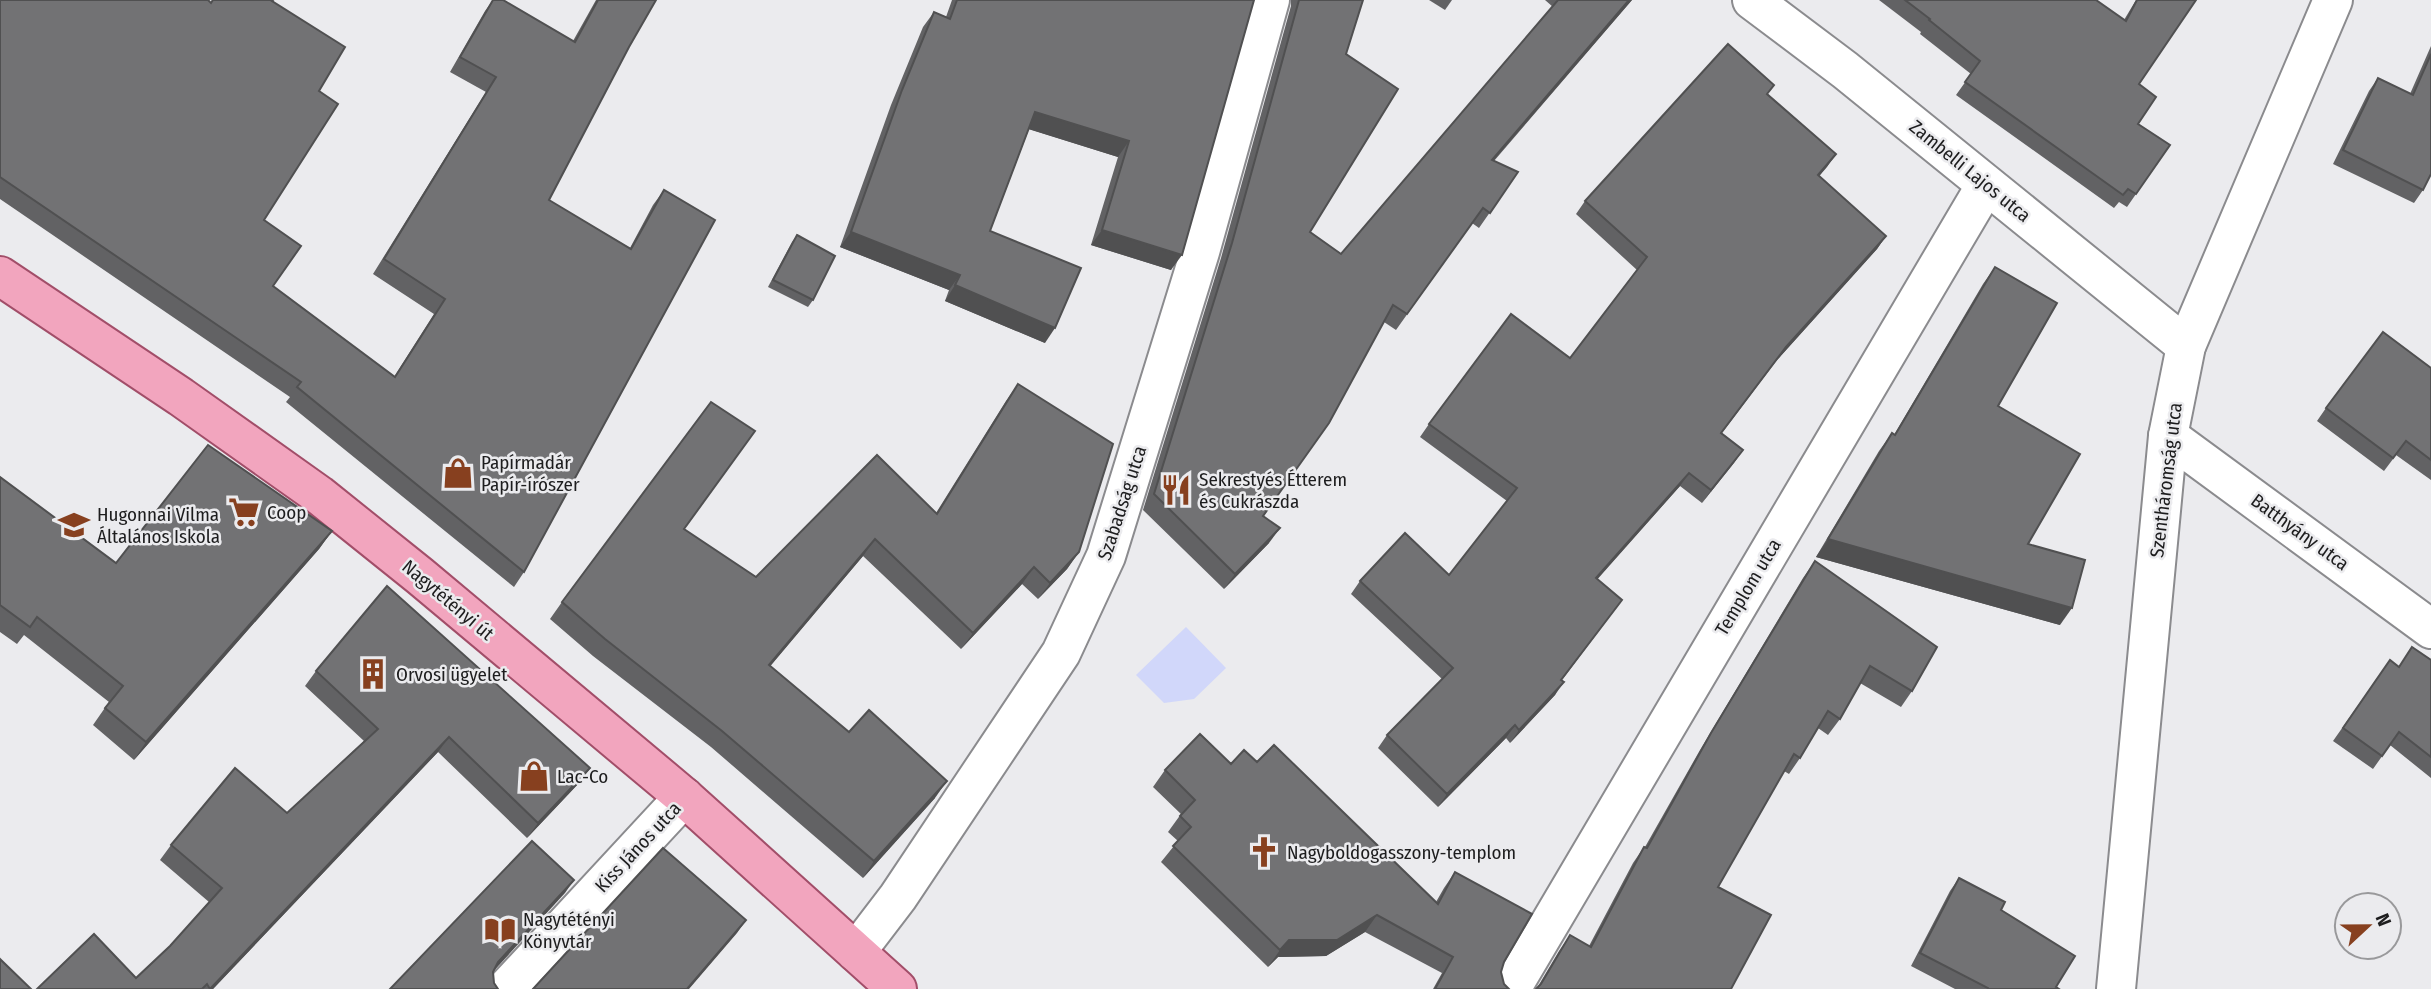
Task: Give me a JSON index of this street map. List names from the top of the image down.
{
  "streets": {
    "main road": ["Nagytétényi út"],
    "street": [
      "Zambelli Lajos utca",
      "Szentháromság utca",
      "Szabadság utca",
      "Batthyány utca",
      "Templom utca",
      "Kiss János utca"
    ]
  },
  "crossings": [
    ["Zambelli Lajos utca", "Szentháromság utca"],
    ["Zambelli Lajos utca", "Templom utca"],
    ["Szentháromság utca", "Batthyány utca"],
    ["Szabadság utca", "Nagytétényi út"],
    ["Nagytétényi út", "Kiss János utca"]
  ],
  "places": {
    "shop": ["Papírmadár Papír-írószer", "Lac-Co"],
    "restaurant": ["Sekrestyés Étterem és Cukrászda"],
    "supermarket": ["Coop"],
    "school or university": ["Hugonnai Vilma Általános Iskola"],
    "building": ["Orvosi ügyelet"],
    "church": ["Nagyboldogasszony-templom"],
    "library": ["Nagytétényi Könyvtár"]
  },
  "north": "right"
}
